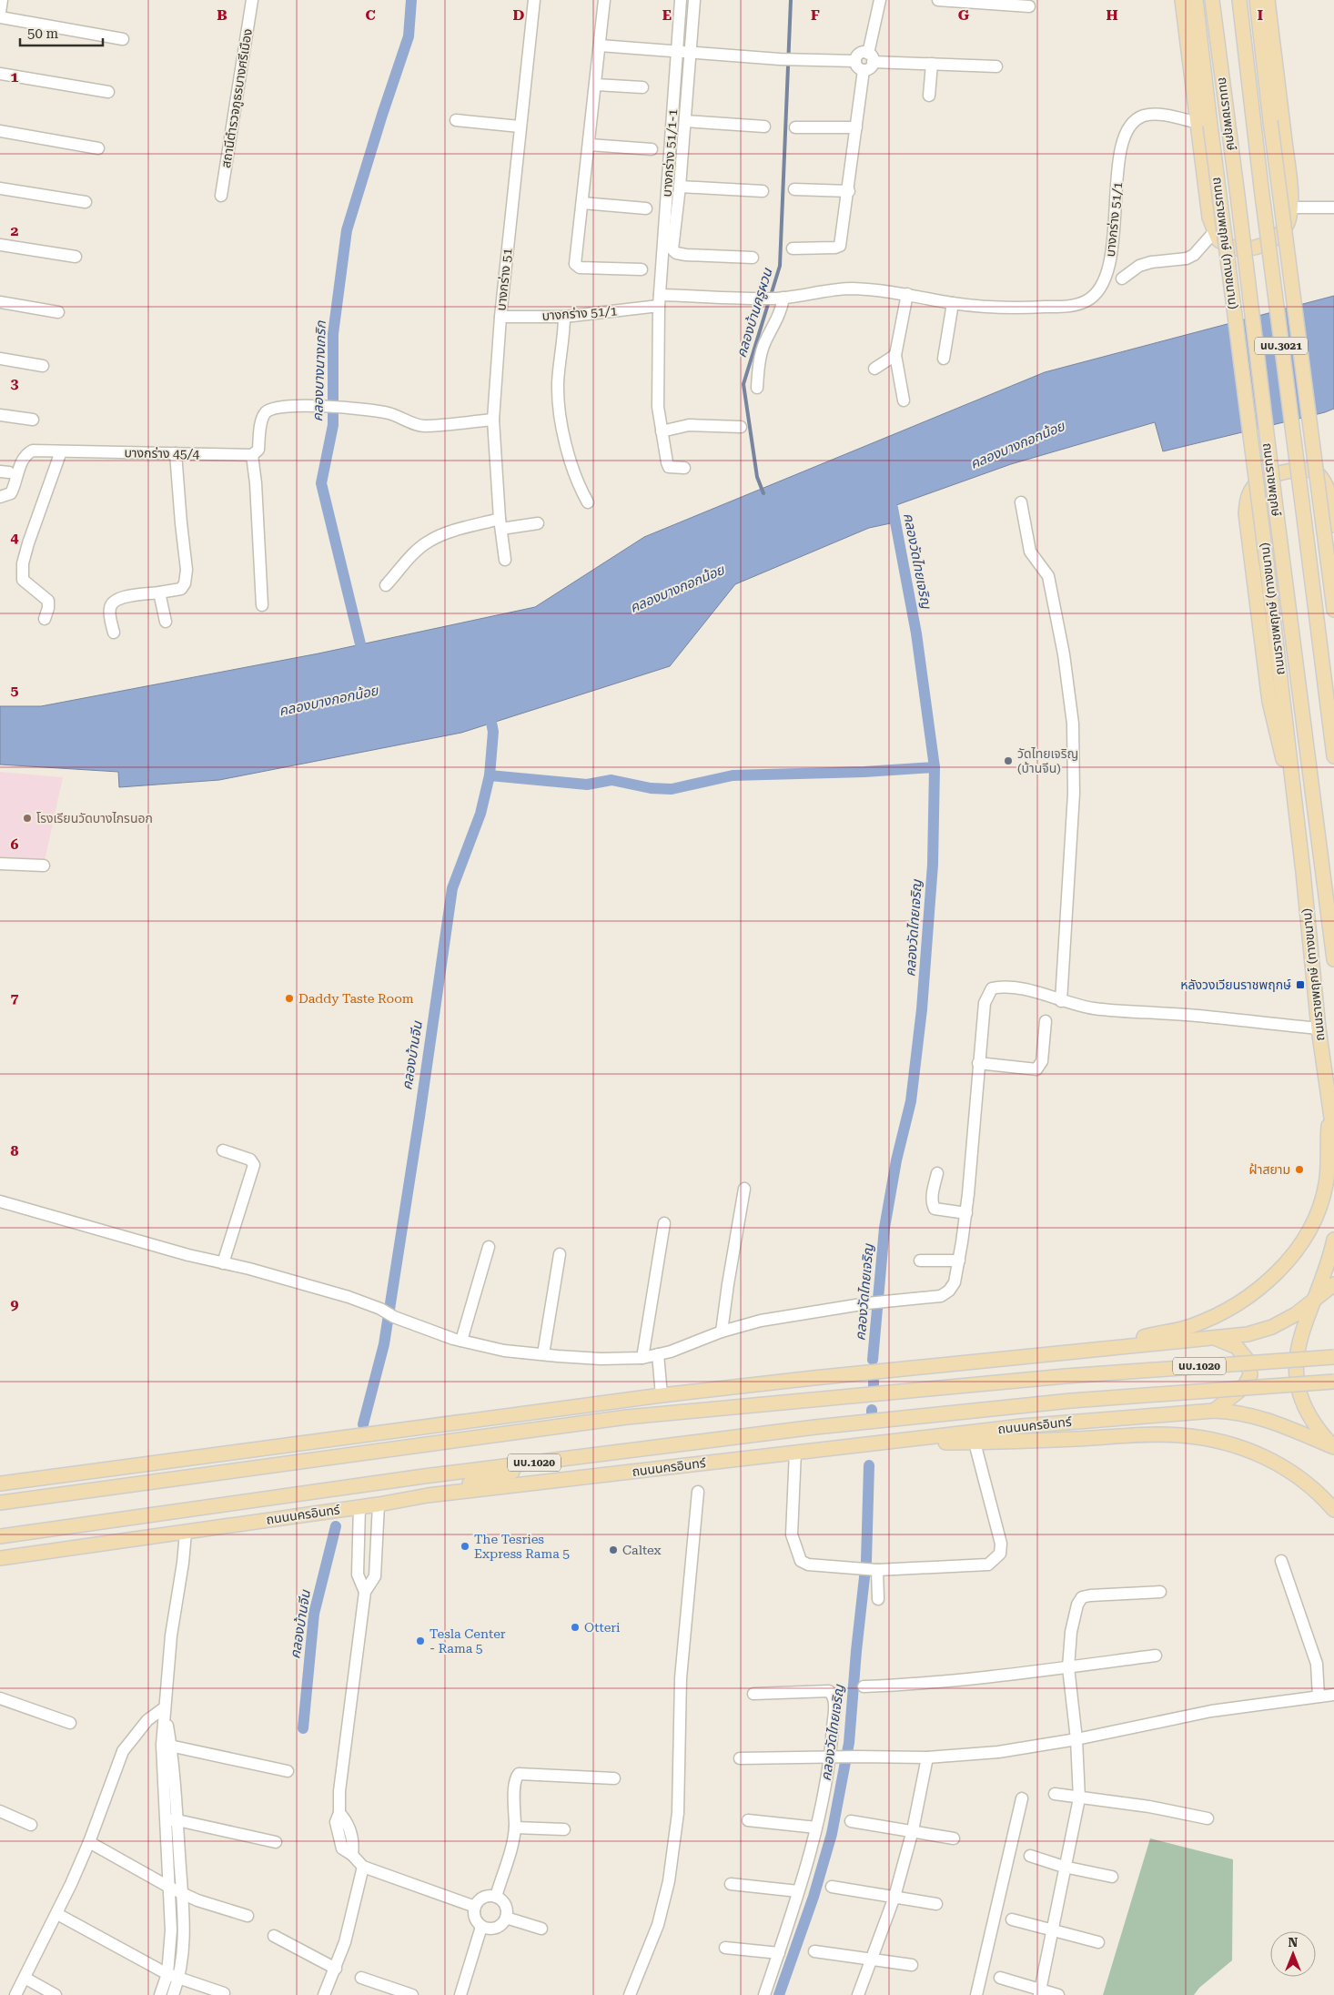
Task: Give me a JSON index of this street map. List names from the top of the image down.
{
  "streets": {
    "main road": [
      "ถนนราชพฤกษ์",
      "ถนนราชพฤกษ์ (ทางขนาน)",
      "นบ.3021",
      "นบ.1020",
      "ถนนนครอินทร์"
    ],
    "street": [
      "สถานีตำรวจภูธรบางศรีเมือง",
      "บางกร่าง 51/1-1",
      "บางกร่าง 51/1",
      "บางกร่าง 51",
      "บางกร่าง 45/4"
    ]
  },
  "crossings": [
    ["บางกร่าง 51/1-1", "บางกร่าง 51/1"],
    ["บางกร่าง 51/1", "ถนนราชพฤกษ์ (ทางขนาน)"],
    ["บางกร่าง 51/1", "บางกร่าง 51"]
  ],
  "water": [
    "คลองบ้านครูผวน",
    "คลองบางนางเกริก",
    "คลองบางกอกน้อย",
    "คลองวัดไทยเจริญ",
    "คลองบ้านจีน"
  ],
  "places": {
    "other": [
      "วัดไทยเจริญ (บ้านจีน)",
      "โรงเรียนวัดบางไกรนอก",
      "Daddy Taste Room",
      "ฝ้าสยาม",
      "The Tesries Express Rama 5",
      "Caltex",
      "Otteri",
      "Tesla Center - Rama 5"
    ],
    "transit": ["หลังวงเวียนราชพฤกษ์"]
  },
  "scale_bar": "50 m",
  "north": "top",
  "grid": {
    "columns": [
      "B",
      "C",
      "D",
      "E",
      "F",
      "G",
      "H",
      "I"
    ],
    "rows": [
      "1",
      "2",
      "3",
      "4",
      "5",
      "6",
      "7",
      "8",
      "9"
    ]
  }
}
